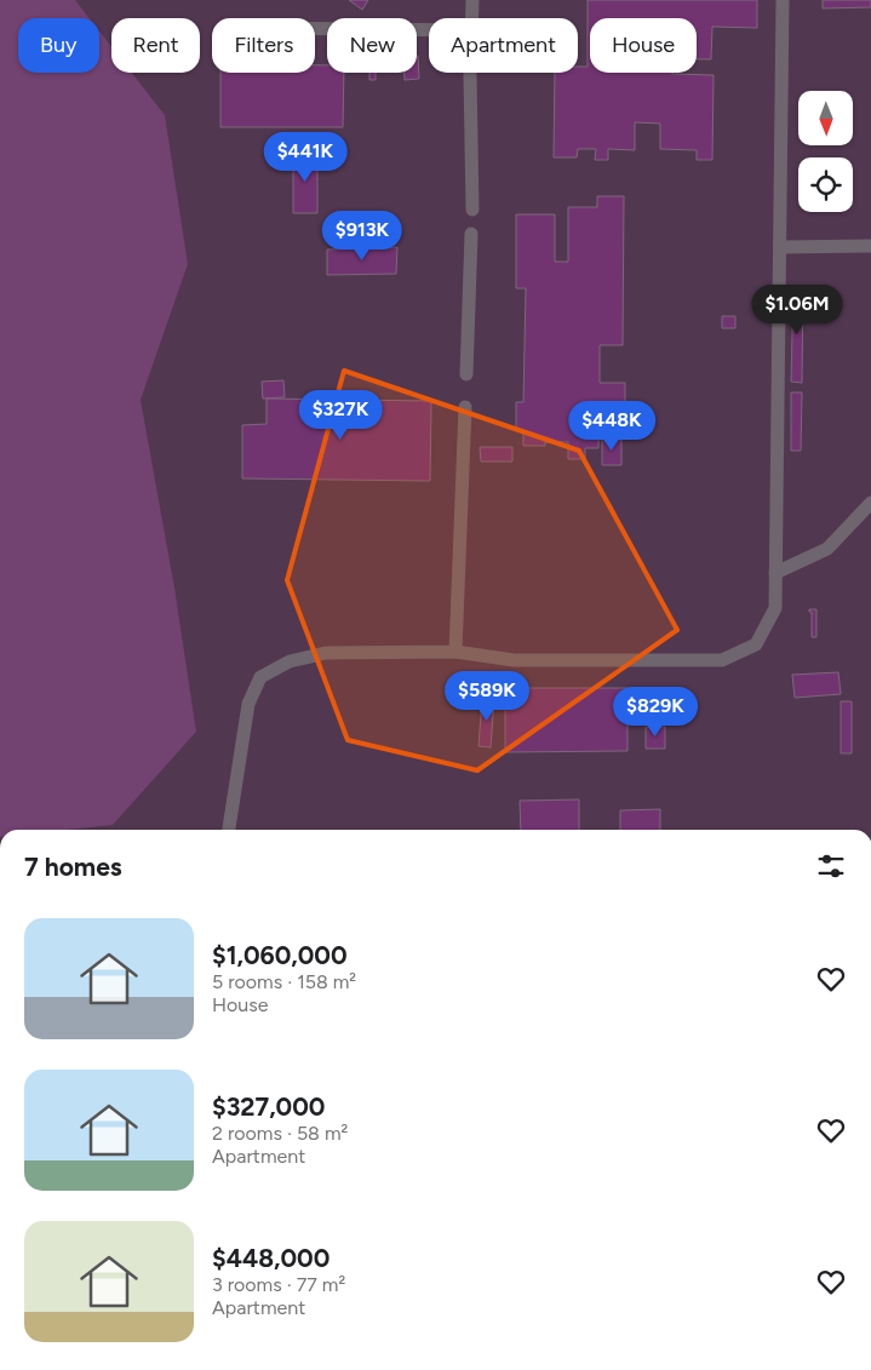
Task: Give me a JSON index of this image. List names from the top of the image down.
{
  "north": "bottom",
  "page": {
    "chip": [
      "Buy",
      "Rent",
      "Filters",
      "New",
      "Apartment",
      "House"
    ],
    "price": [
      "$441K",
      "$913K",
      "$1.06M",
      "$327K",
      "$448K",
      "$589K",
      "$829K"
    ],
    "heading": "7 homes",
    "list": [
      {
        "name": "$1,060,000",
        "note": "5 rooms · 158 m² · House"
      },
      {
        "name": "$327,000",
        "note": "2 rooms · 58 m² · Apartment"
      },
      {
        "name": "$448,000",
        "note": "3 rooms · 77 m² · Apartment"
      }
    ]
  }
}
